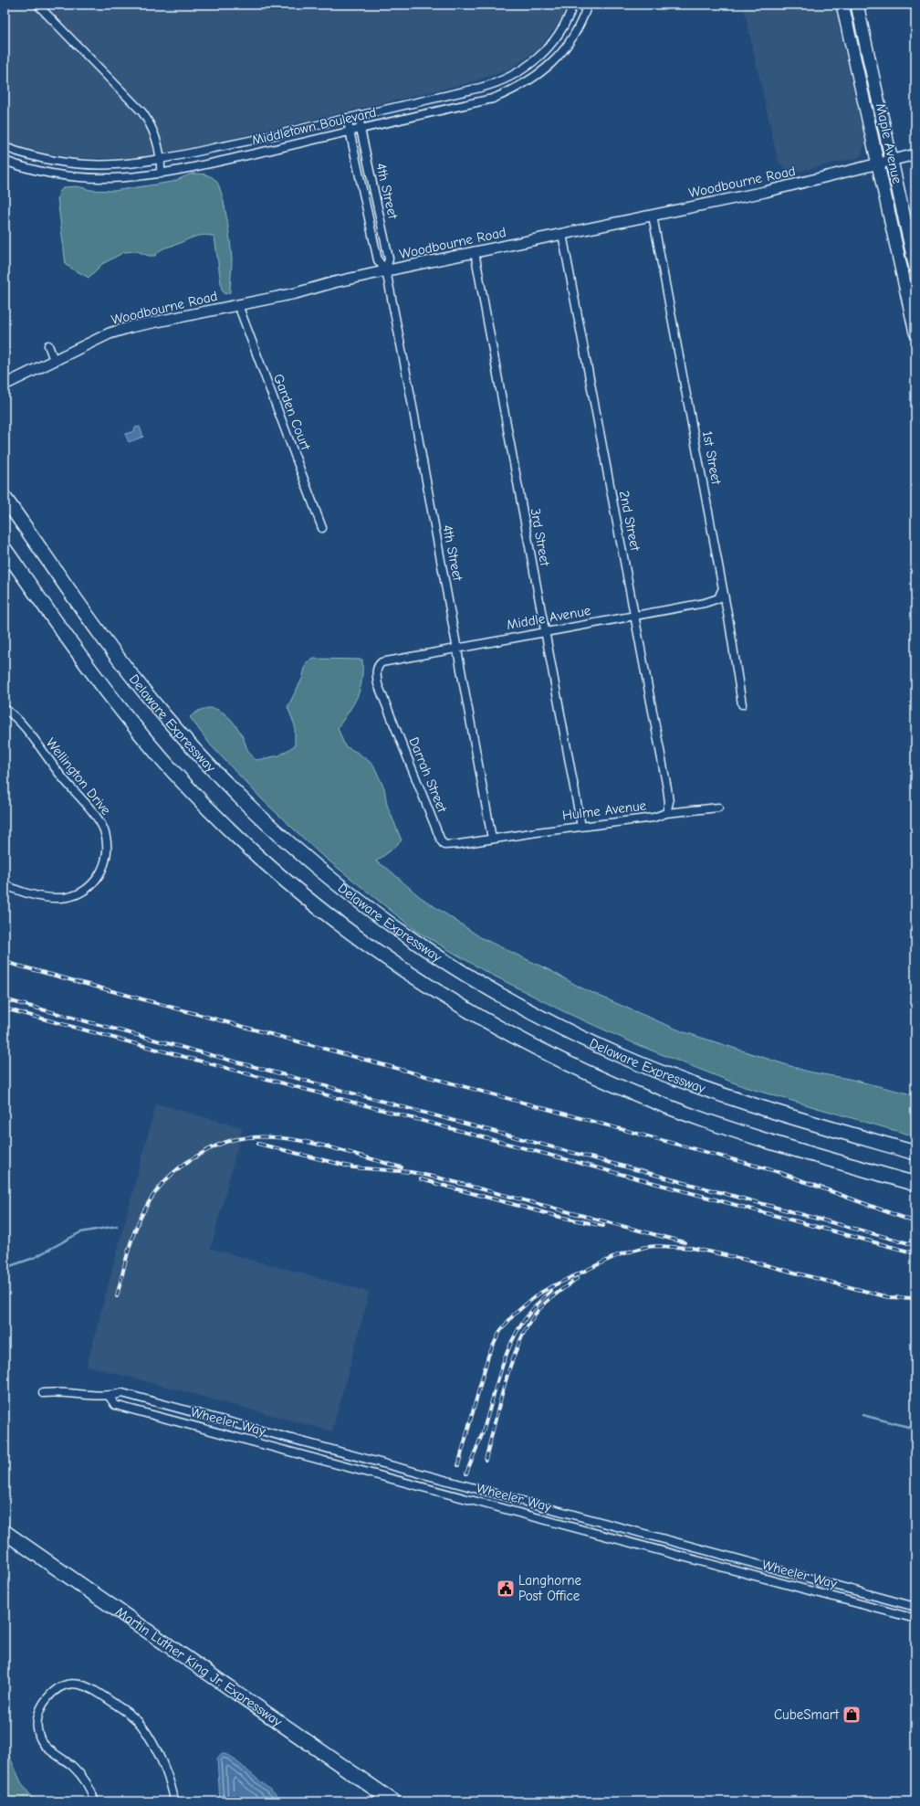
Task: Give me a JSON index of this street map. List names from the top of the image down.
{
  "streets": {
    "highway": ["Delaware Expressway", "Martin Luther King Jr. Expressway"],
    "main road": ["Maple Avenue", "Woodbourne Road"],
    "street": [
      "Middletown Boulevard",
      "4th Street",
      "Garden Court",
      "1st Street",
      "2nd Street",
      "3rd Street",
      "Middle Avenue",
      "Darrah Street",
      "Wellington Drive",
      "Hulme Avenue",
      "Wheeler Way"
    ]
  },
  "crossings": [
    ["Middletown Boulevard", "4th Street"],
    ["Maple Avenue", "Woodbourne Road"],
    ["Woodbourne Road", "4th Street"],
    ["Woodbourne Road", "Garden Court"],
    ["Woodbourne Road", "1st Street"],
    ["Woodbourne Road", "2nd Street"],
    ["Woodbourne Road", "3rd Street"],
    ["4th Street", "Middle Avenue"],
    ["4th Street", "Darrah Street"],
    ["4th Street", "Hulme Avenue"],
    ["1st Street", "Middle Avenue"],
    ["2nd Street", "Middle Avenue"],
    ["2nd Street", "Hulme Avenue"],
    ["3rd Street", "Middle Avenue"],
    ["3rd Street", "Hulme Avenue"],
    ["Middle Avenue", "Darrah Street"],
    ["Darrah Street", "Hulme Avenue"]
  ],
  "places": {
    "public building": ["Langhorne Post Office"],
    "shop": ["CubeSmart"]
  }
}
